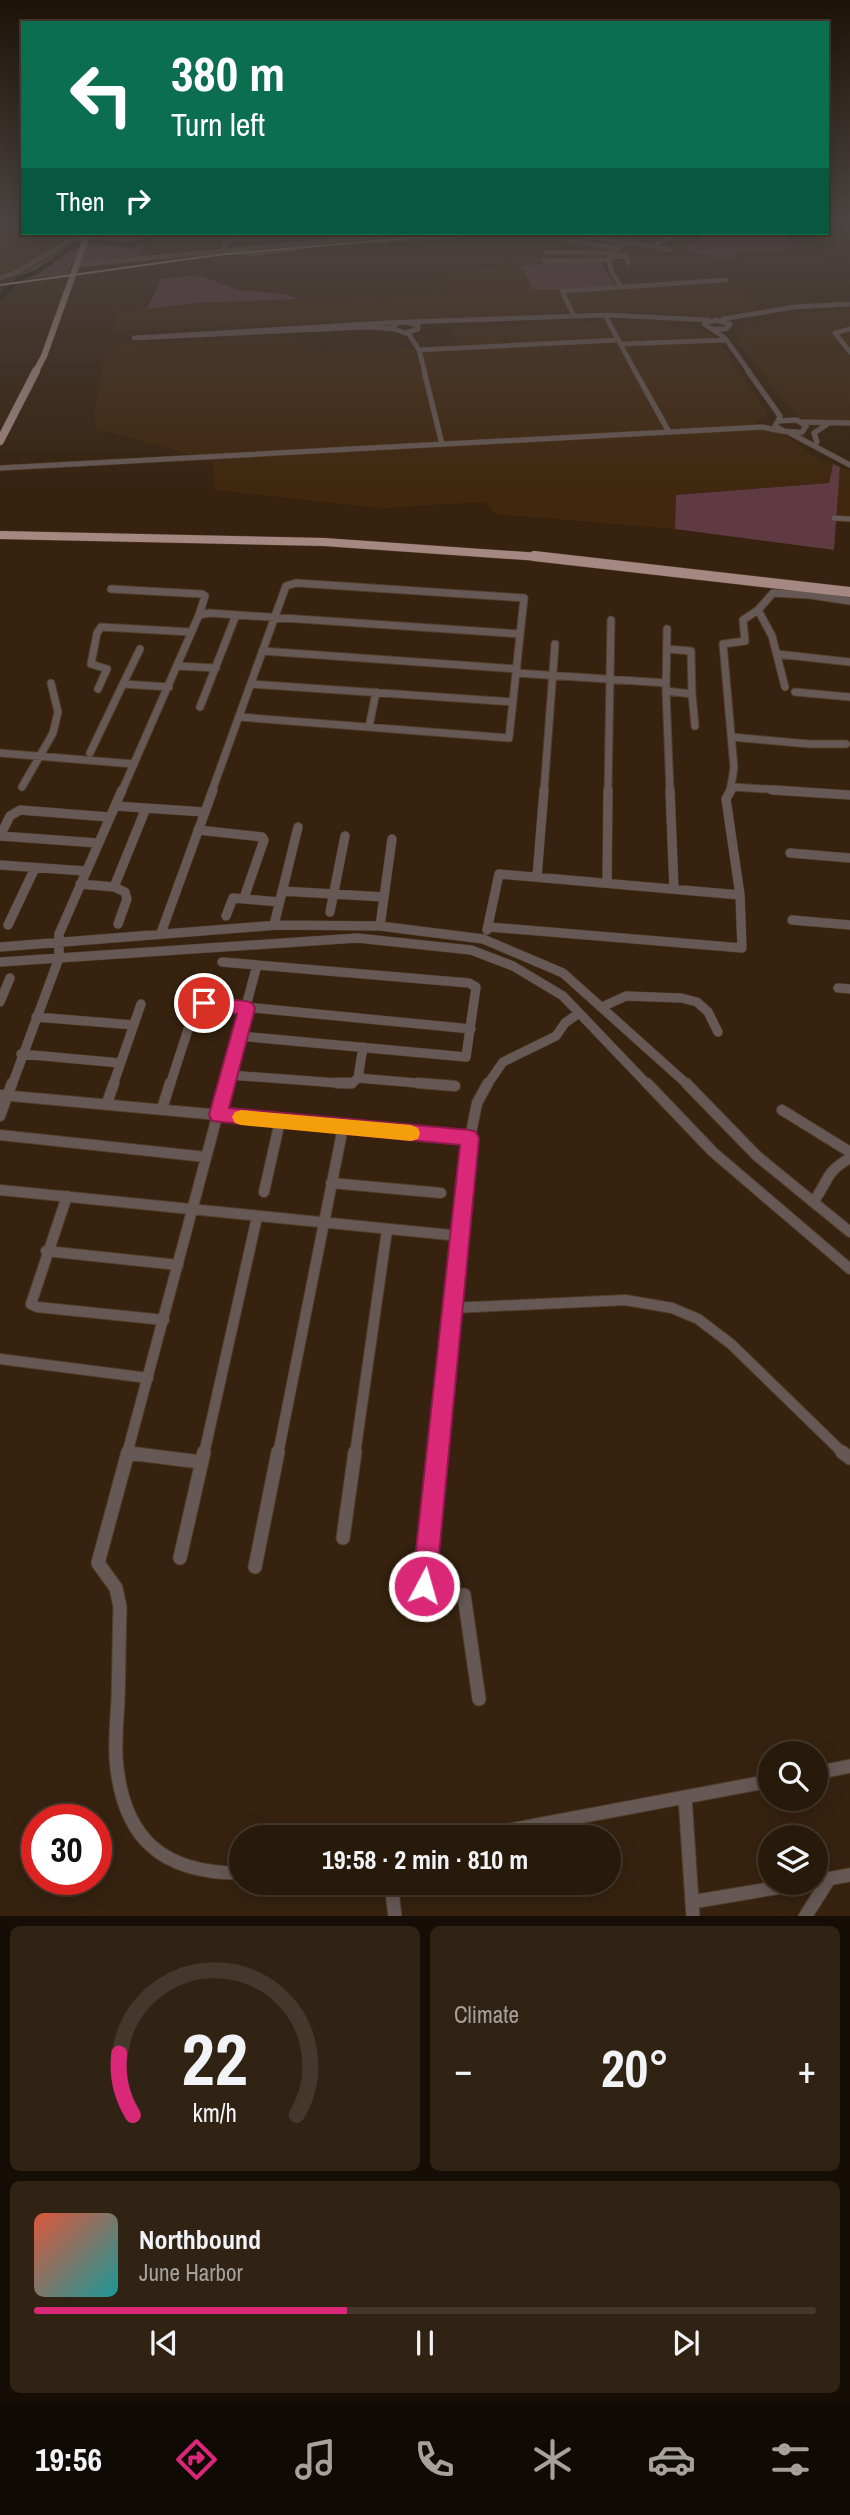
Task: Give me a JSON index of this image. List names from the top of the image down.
{
  "page": {
    "turn": ["380 m", "Turn left"],
    "then": "Then",
    "limit": "30",
    "trip": "19:58 · 2 min · 810 m",
    "tile": "Climate",
    "heat": ["−", "20°", "+"],
    "song": ["Northbound", "June Harbor"],
    "tabs": "19:56",
    "gauge": ["22", "km/h"]
  }
}
